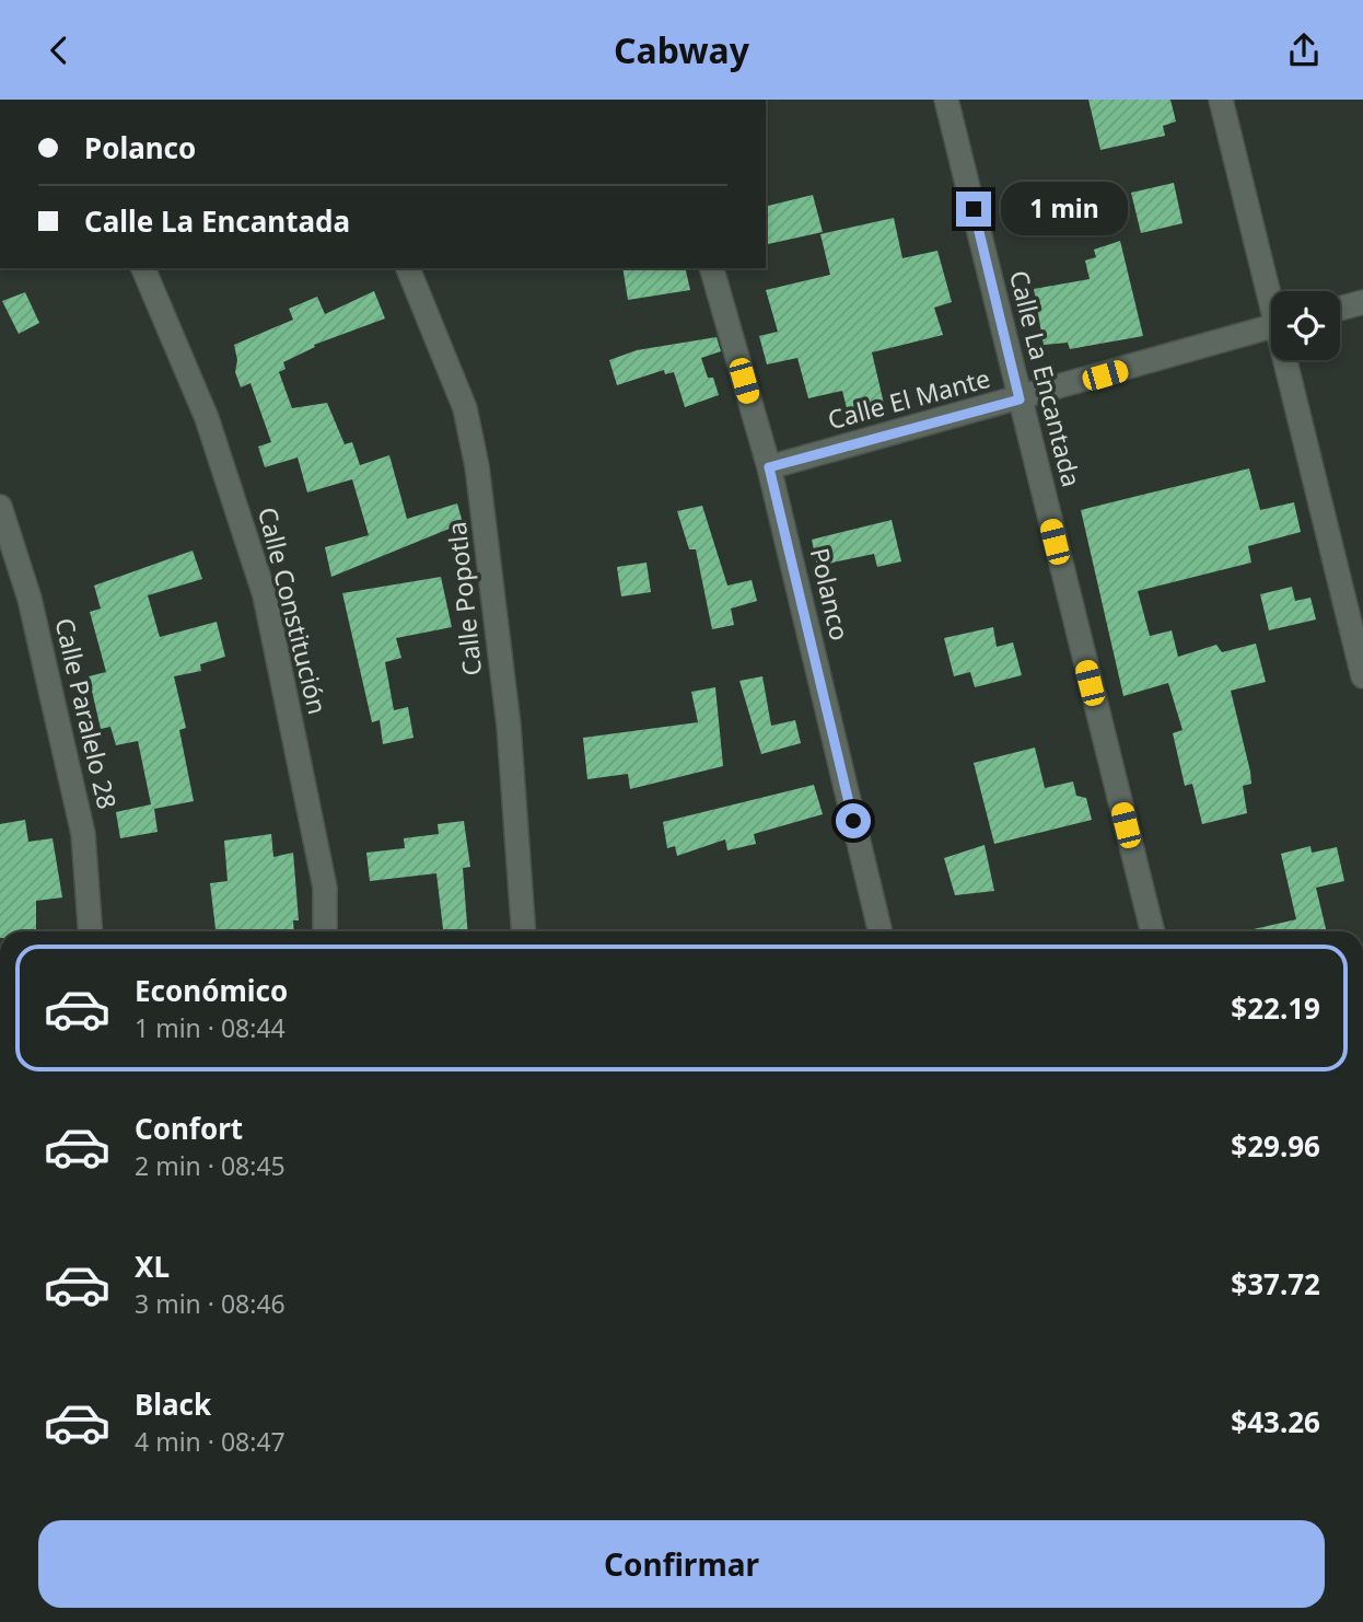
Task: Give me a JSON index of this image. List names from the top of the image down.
{
  "streets": {
    "street": [
      "Calle La Encantada",
      "Calle El Mante",
      "Polanco",
      "Calle Popotla",
      "Calle Constitución",
      "Calle Paralelo 28"
    ]
  },
  "crossings": [
    ["Calle La Encantada", "Calle El Mante"],
    ["Calle El Mante", "Polanco"]
  ],
  "page": {
    "header": "Cabway",
    "banner": ["Polanco", "Calle La Encantada"],
    "bubble": "1 min",
    "list": [
      {
        "name": "Económico",
        "note": "1 min · 08:44",
        "value": "$22.19"
      },
      {
        "name": "Confort",
        "note": "2 min · 08:45",
        "value": "$29.96"
      },
      {
        "name": "XL",
        "note": "3 min · 08:46",
        "value": "$37.72"
      },
      {
        "name": "Black",
        "note": "4 min · 08:47",
        "value": "$43.26"
      }
    ],
    "buttons": "Confirmar"
  }
}
